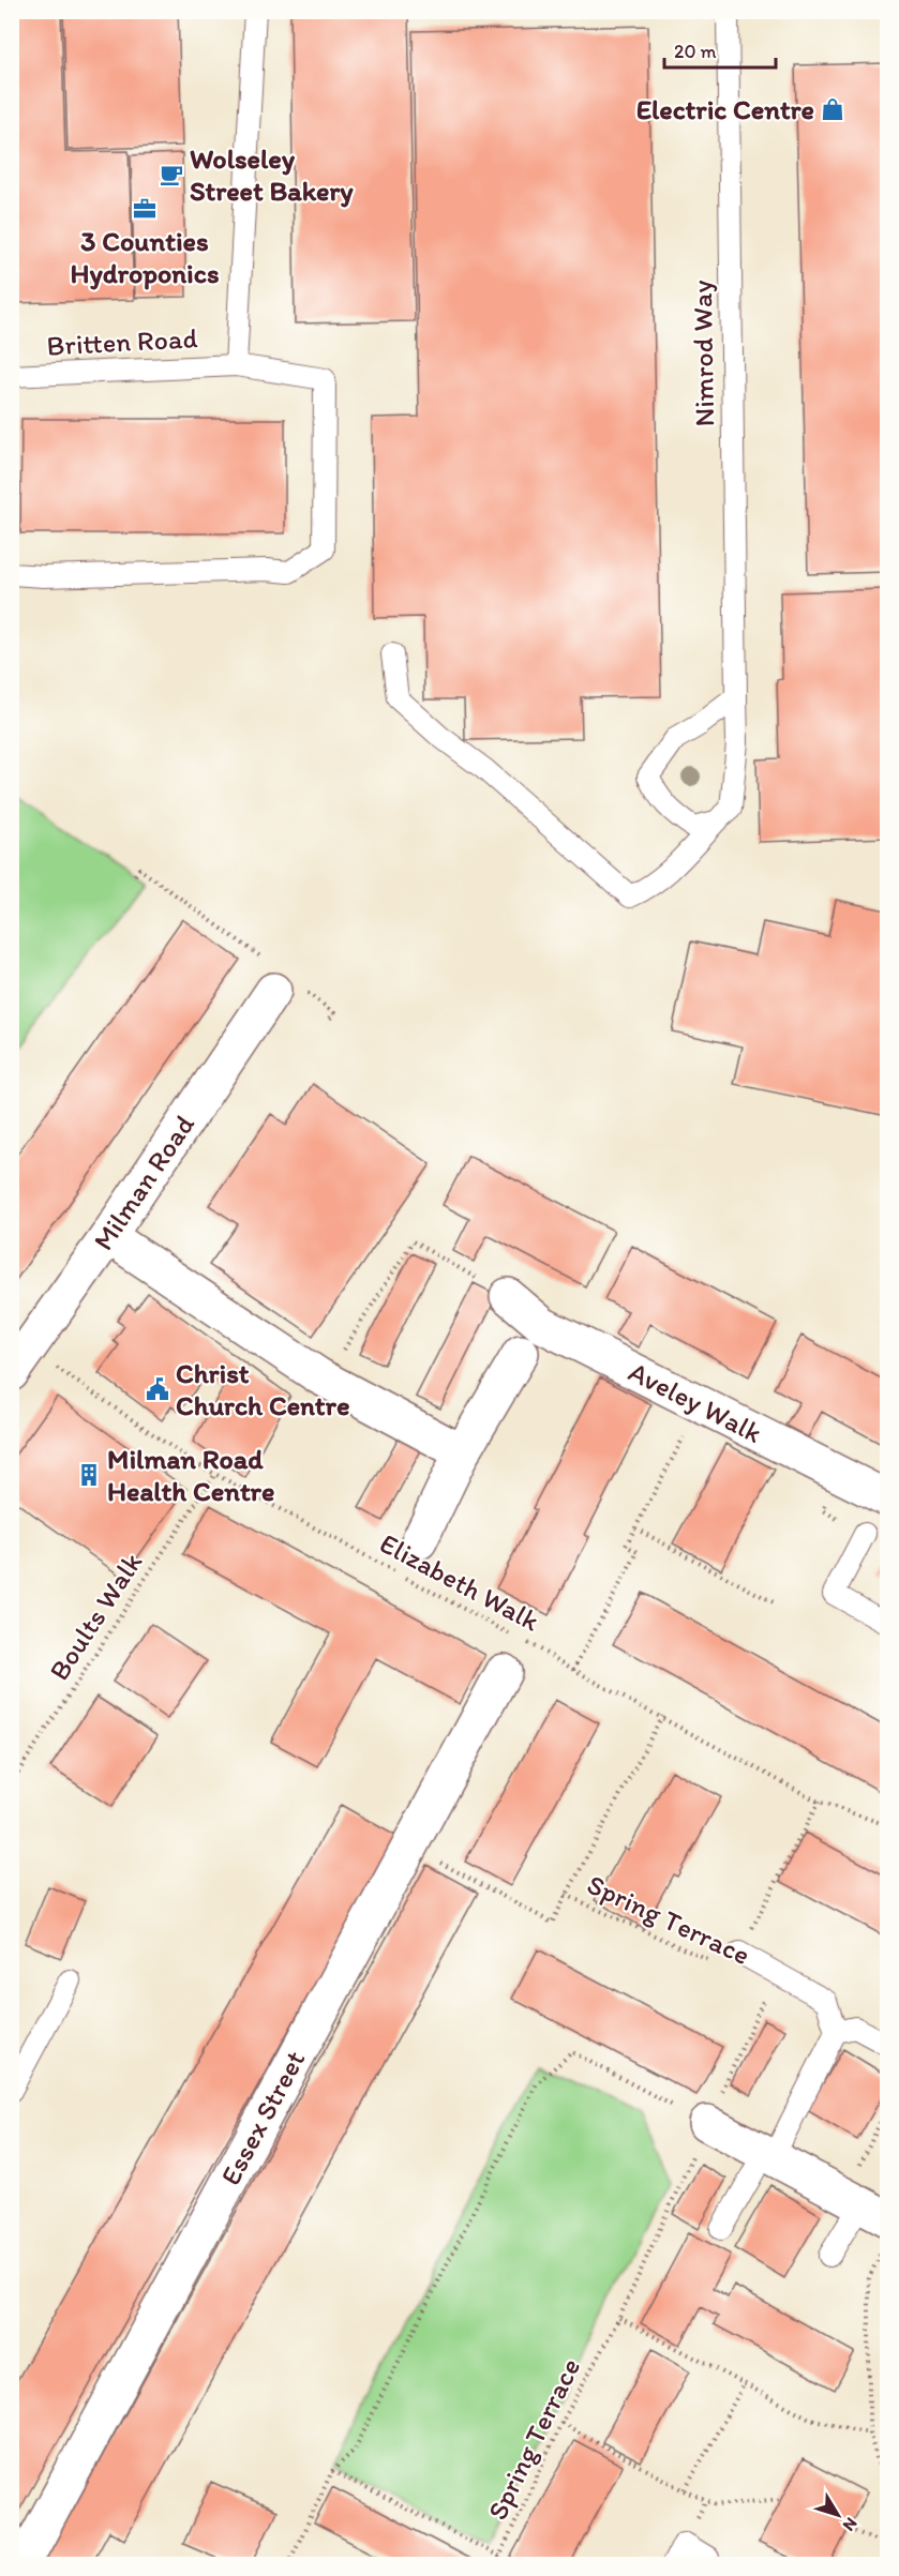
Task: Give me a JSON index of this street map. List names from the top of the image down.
{
  "streets": {
    "street": ["Milman Road", "Aveley Walk", "Essex Street"],
    "lane": ["Britten Road", "Nimrod Way"],
    "path": ["Elizabeth Walk", "Boults Walk", "Spring Terrace"]
  },
  "crossings": [
    ["Milman Road", "Elizabeth Walk"],
    ["Elizabeth Walk", "Boults Walk"],
    ["Elizabeth Walk", "Spring Terrace"]
  ],
  "places": {
    "shop": ["Electric Centre"],
    "cafe": ["Wolseley Street Bakery"],
    "office": ["3 Counties Hydroponics"],
    "public building": ["Christ Church Centre"],
    "building": ["Milman Road Health Centre"]
  },
  "scale_bar": "20 m",
  "north": "bottom right"
}
